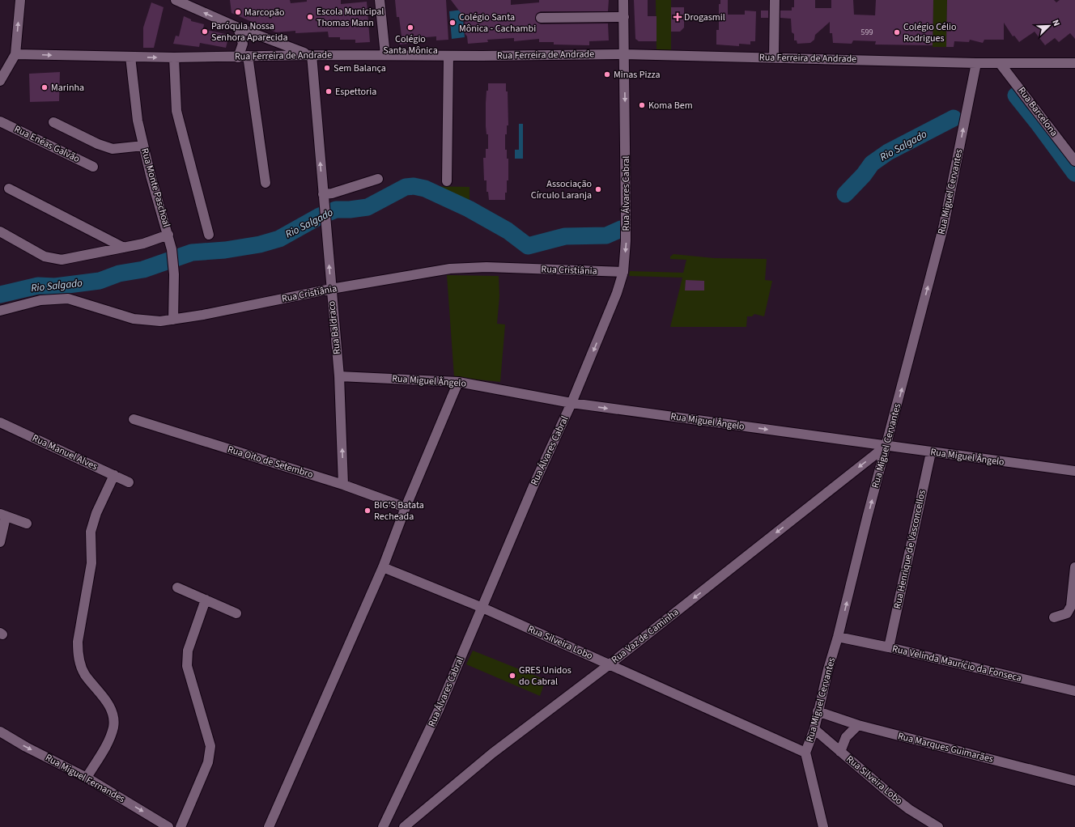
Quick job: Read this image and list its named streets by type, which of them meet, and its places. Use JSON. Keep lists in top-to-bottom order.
{
  "streets": {
    "street": [
      "Rua Ferreira de Andrade",
      "Rua Barcelona",
      "Rua Enéas Galvão",
      "Rua Monte Paschoal",
      "Rua Miguel Cervantes",
      "Rua Álvares Cabral",
      "Rua Cristiânia",
      "Rua Baldraco",
      "Rua Miguel Ângelo",
      "Rua Manuel Alves",
      "Rua Oito de Setembro",
      "Rua Henrique de Vasconcellos",
      "Rua Vaz de Caminha",
      "Rua Silveira Lobo",
      "Rua Velinda Maurício da Fonseca",
      "Rua Marques Guimarães",
      "Rua Miguel Fernandes"
    ]
  },
  "crossings": [
    ["Rua Ferreira de Andrade", "Rua Barcelona"],
    ["Rua Ferreira de Andrade", "Rua Monte Paschoal"],
    ["Rua Ferreira de Andrade", "Rua Miguel Cervantes"],
    ["Rua Ferreira de Andrade", "Rua Álvares Cabral"],
    ["Rua Ferreira de Andrade", "Rua Baldraco"],
    ["Rua Monte Paschoal", "Rua Cristiânia"],
    ["Rua Miguel Cervantes", "Rua Miguel Ângelo"],
    ["Rua Miguel Cervantes", "Rua Vaz de Caminha"],
    ["Rua Miguel Cervantes", "Rua Silveira Lobo"],
    ["Rua Miguel Cervantes", "Rua Velinda Maurício da Fonseca"],
    ["Rua Miguel Cervantes", "Rua Marques Guimarães"],
    ["Rua Álvares Cabral", "Rua Cristiânia"],
    ["Rua Álvares Cabral", "Rua Miguel Ângelo"],
    ["Rua Álvares Cabral", "Rua Silveira Lobo"],
    ["Rua Cristiânia", "Rua Baldraco"],
    ["Rua Baldraco", "Rua Miguel Ângelo"],
    ["Rua Baldraco", "Rua Oito de Setembro"],
    ["Rua Miguel Ângelo", "Rua Henrique de Vasconcellos"],
    ["Rua Miguel Ângelo", "Rua Vaz de Caminha"],
    ["Rua Henrique de Vasconcellos", "Rua Velinda Maurício da Fonseca"],
    ["Rua Vaz de Caminha", "Rua Silveira Lobo"]
  ],
  "one_way": [
    "Rua Miguel Cervantes",
    "Rua Álvares Cabral",
    "Rua Miguel Ângelo",
    "Rua Vaz de Caminha",
    "Rua Miguel Fernandes"
  ],
  "water": ["Rio Salgado"],
  "places": {
    "other": [
      "Marcopão",
      "Escola Municipal Thomas Mann",
      "Colégio Santa Mônica - Cachambi",
      "Colégio Santa Mônica",
      "Paróquia Nossa Senhora Aparecida",
      "Colégio Célio Rodrigues",
      "Sem Balança",
      "Minas Pizza",
      "Marinha",
      "Espettoria",
      "Koma Bem",
      "Associação Círculo Laranja",
      "BIG'S Batata Recheada",
      "GRES Unidos do Cabral"
    ],
    "health": ["Drogasmil"]
  },
  "house_numbers": ["599"],
  "north": "top right"
}
